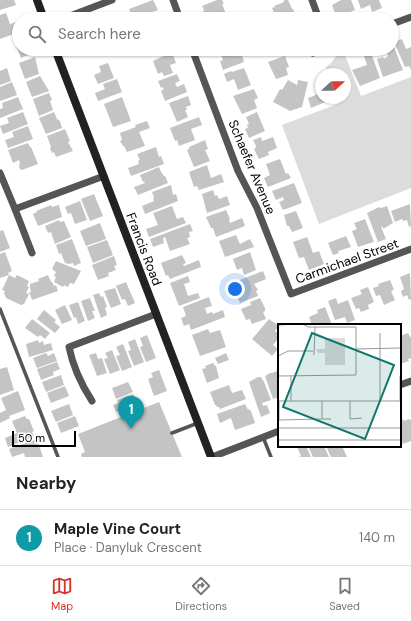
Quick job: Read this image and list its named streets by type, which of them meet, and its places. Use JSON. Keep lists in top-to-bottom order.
{
  "streets": {
    "street": ["Schaefer Avenue", "Francis Road", "Carmichael Street"]
  },
  "crossings": [
    ["Schaefer Avenue", "Carmichael Street"]
  ],
  "scale_bar": "50 m",
  "north": "right",
  "page": {
    "search": "Search here",
    "pins": "1",
    "scale": "50 m",
    "heading": "Nearby",
    "list": [
      {
        "mark": "1",
        "name": "Maple Vine Court",
        "note": "Place · Danyluk Crescent",
        "value": "140 m"
      }
    ],
    "nav": ["Map", "Directions", "Saved"]
  }
}
